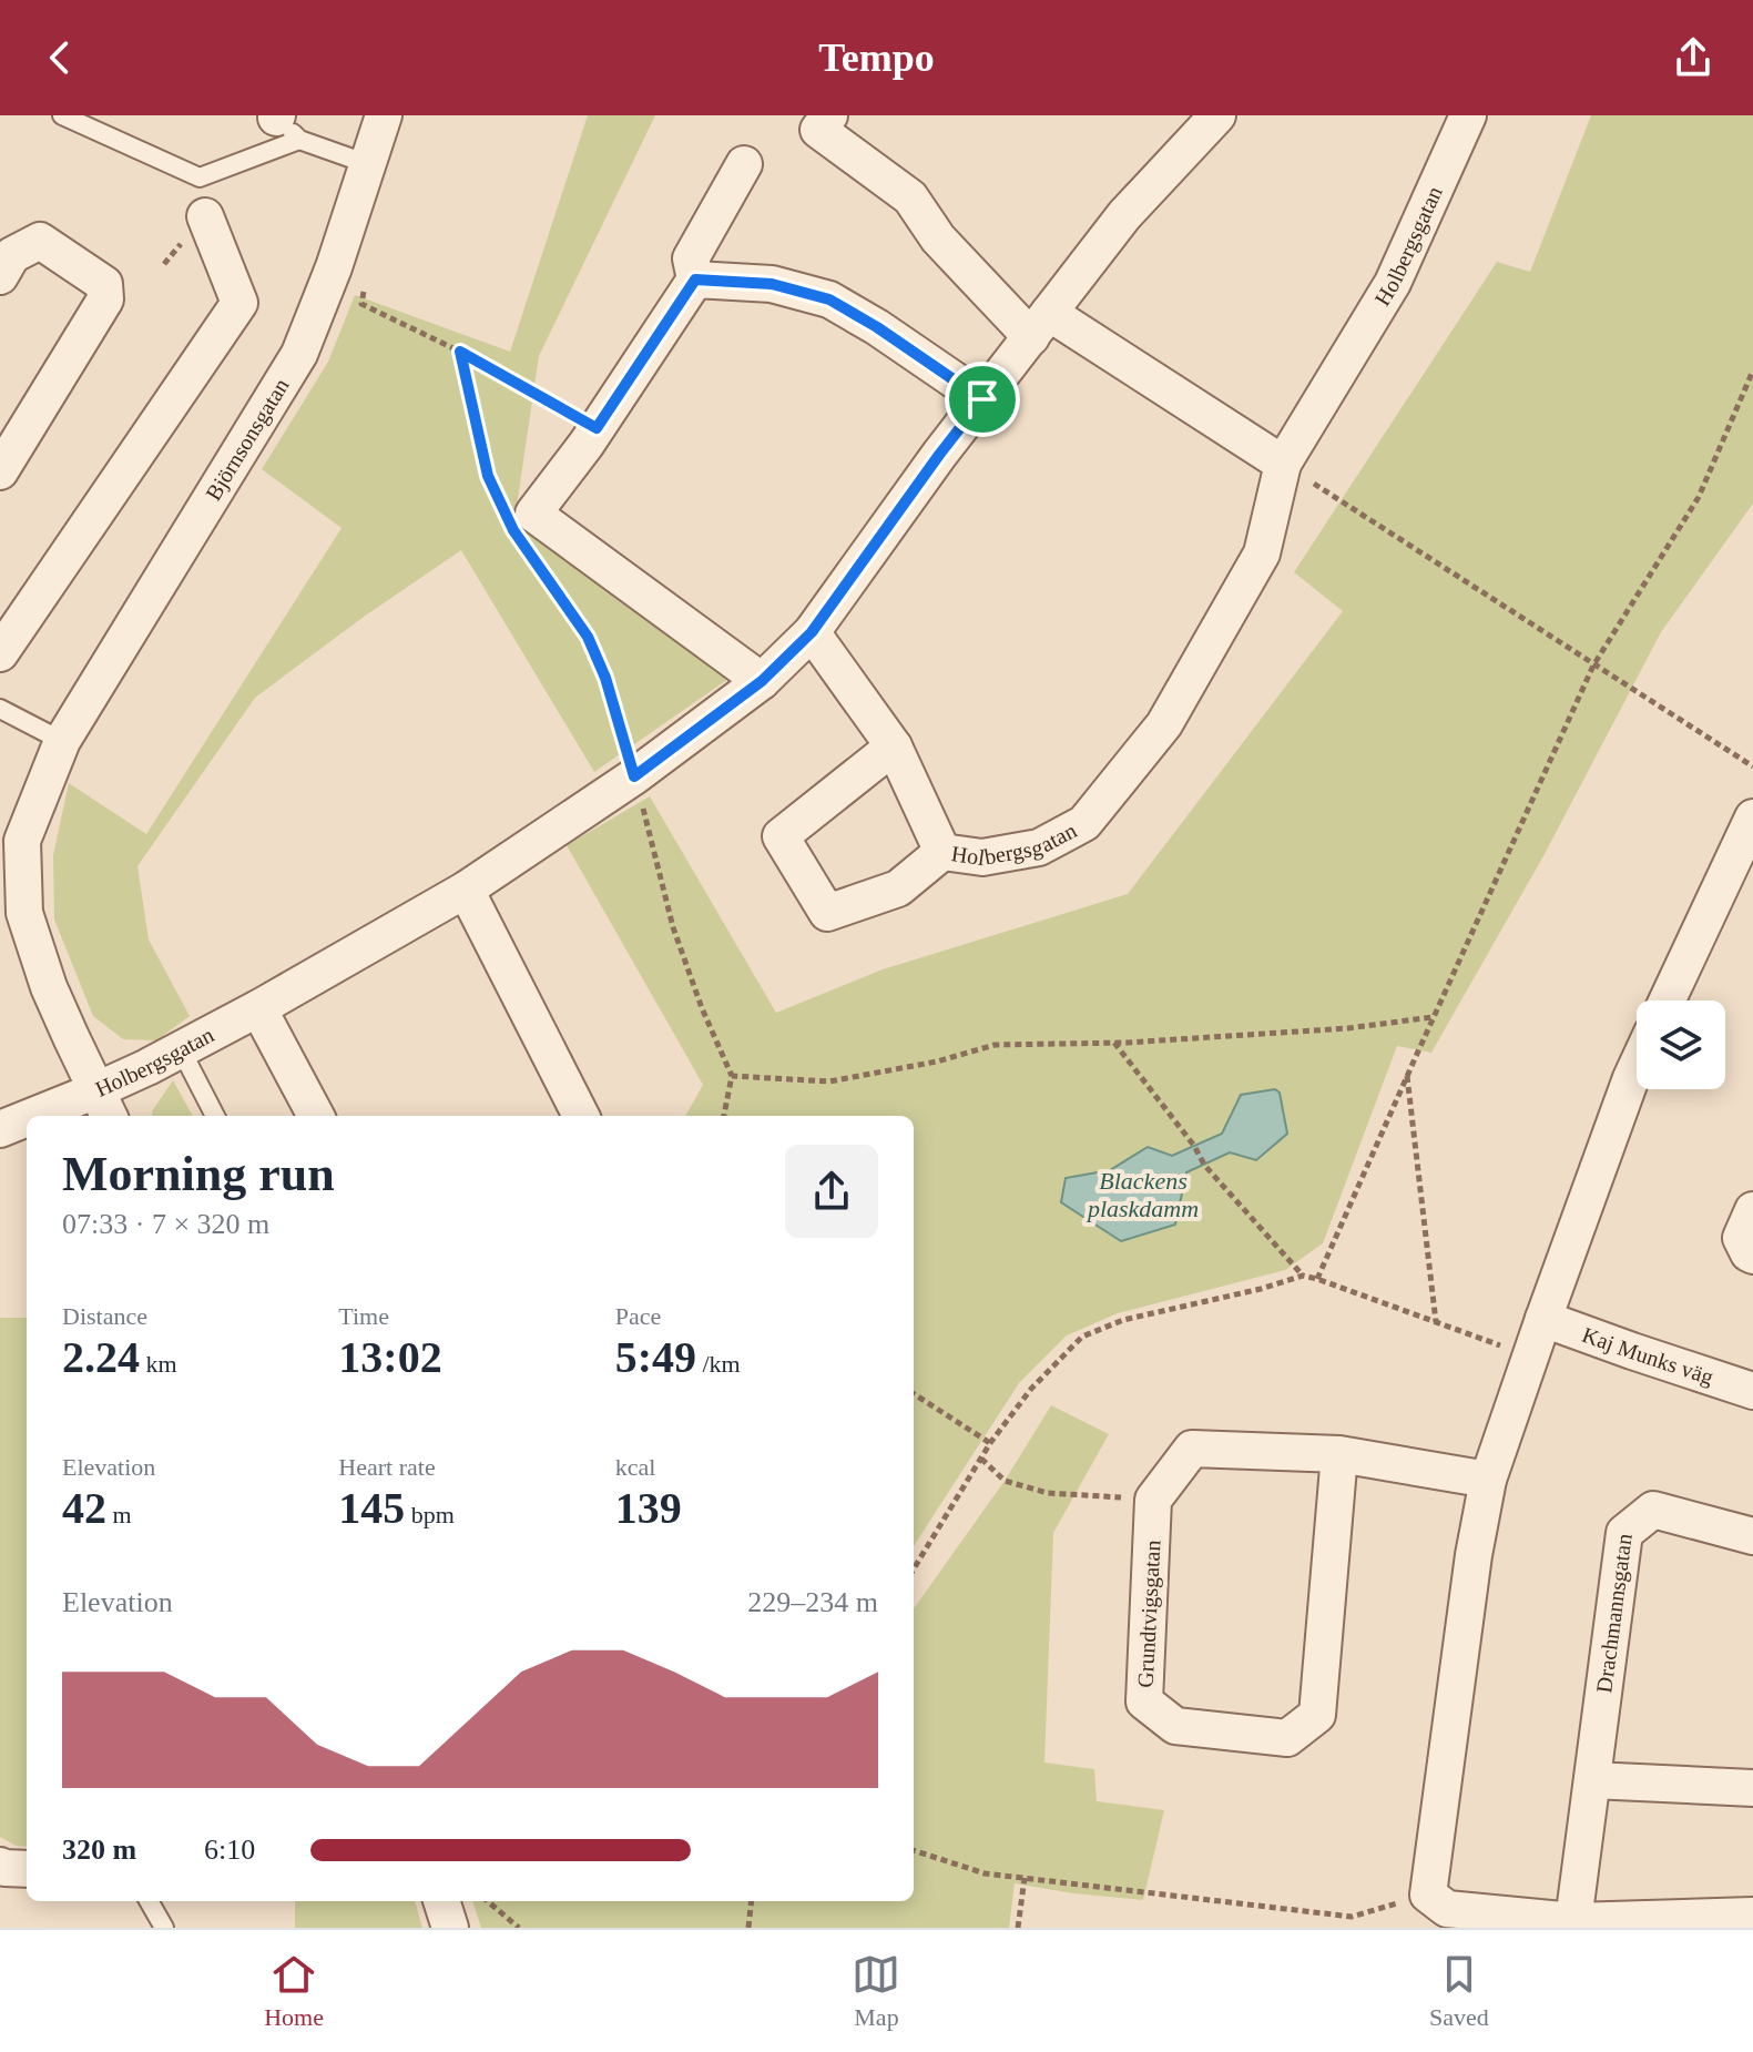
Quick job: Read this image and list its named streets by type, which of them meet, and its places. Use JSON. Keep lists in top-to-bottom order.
{
  "streets": {
    "street": [
      "Holbergsgatan",
      "Björnsonsgatan",
      "Kaj Munks väg",
      "Grundtvigsgatan",
      "Drachmannsgatan"
    ]
  },
  "crossings": [
    ["Holbergsgatan", "Björnsonsgatan"]
  ],
  "water": ["Blackens plaskdamm"],
  "page": {
    "header": "Tempo",
    "heading": ["Morning run", "07:33 · 7 × 320 m"],
    "stats": [
      ["Distance", "2.24 km"],
      ["Time", "13:02"],
      ["Pace", "5:49 /km"],
      ["Elevation", "42 m"],
      ["Heart rate", "145 bpm"],
      ["kcal", "139"]
    ],
    "chart": ["Elevation", "229–234 m"],
    "list": [
      {
        "name": "320 m",
        "note": "6:10"
      }
    ],
    "tabs": ["Home", "Map", "Saved"]
  }
}
